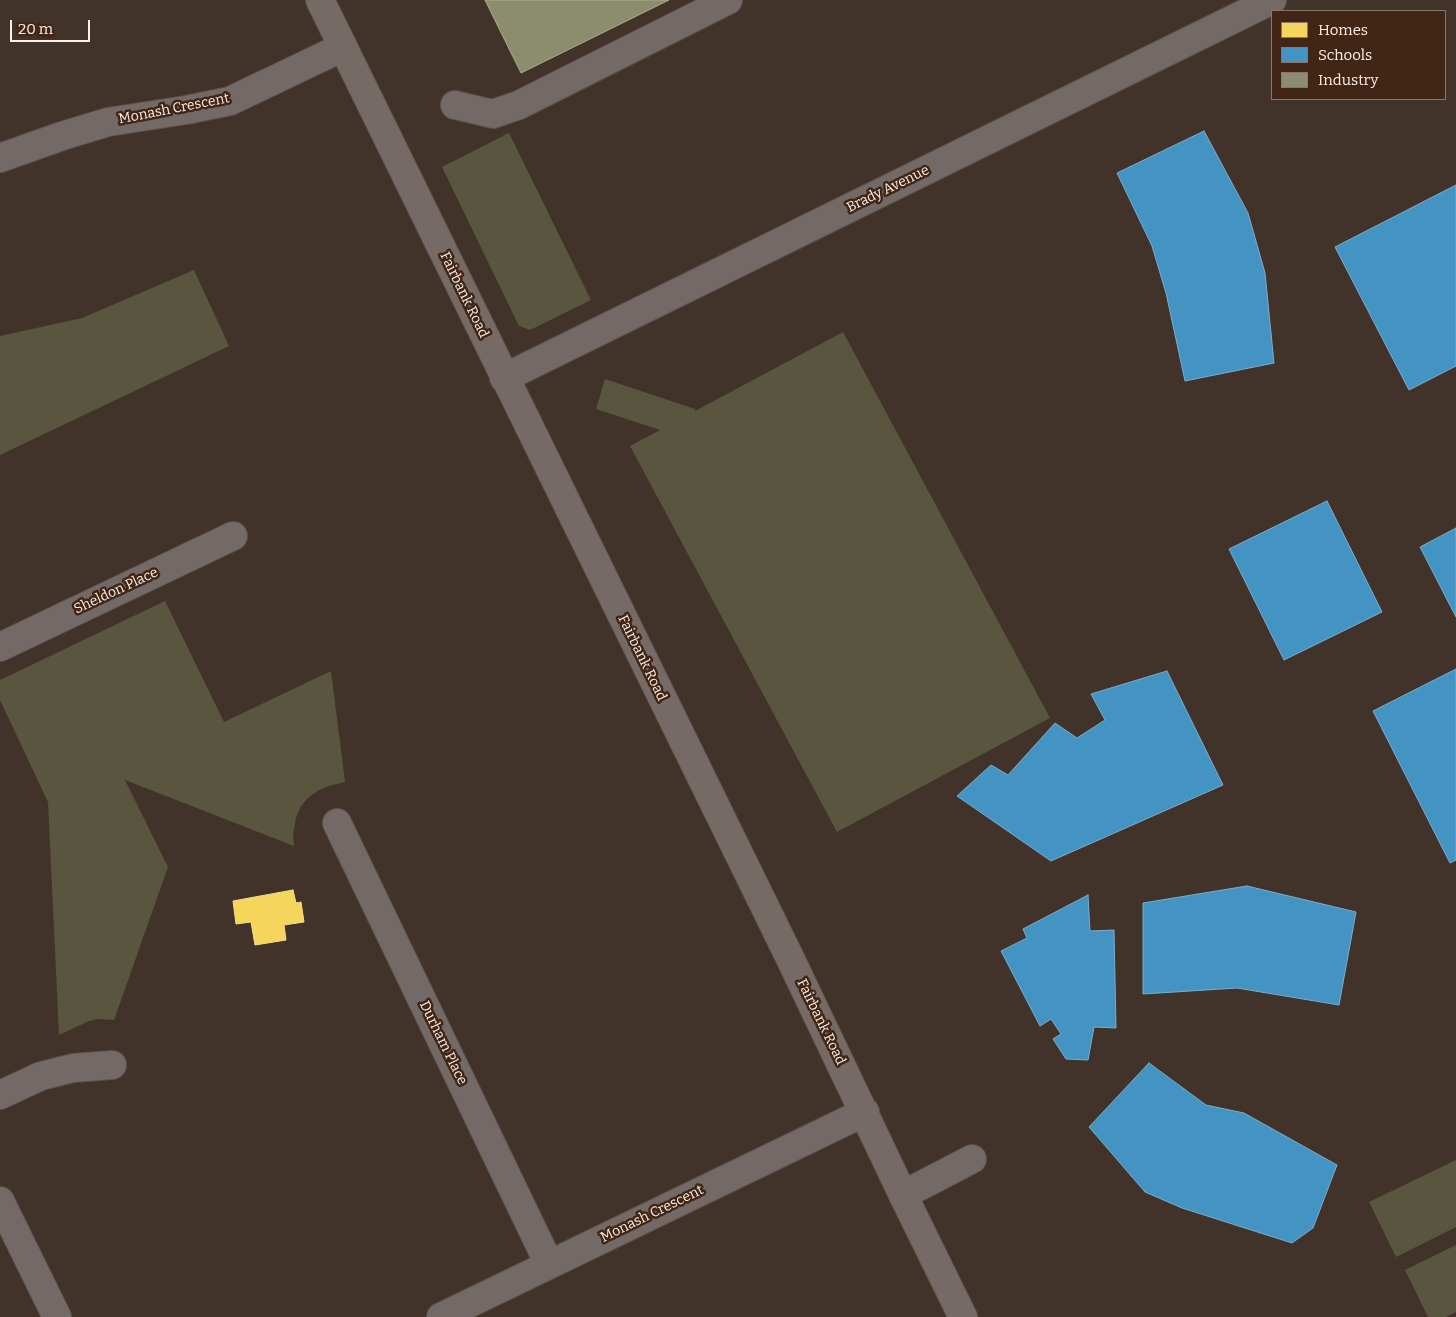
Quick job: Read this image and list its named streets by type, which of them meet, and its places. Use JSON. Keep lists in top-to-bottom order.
{
  "streets": {
    "main road": ["Fairbank Road"],
    "street": [
      "Monash Crescent",
      "Brady Avenue",
      "Sheldon Place",
      "Durham Place"
    ]
  },
  "crossings": [
    ["Monash Crescent", "Fairbank Road"],
    ["Monash Crescent", "Durham Place"],
    ["Brady Avenue", "Fairbank Road"]
  ],
  "legend": ["Homes", "Schools", "Industry"],
  "scale_bar": "20 m"
}
